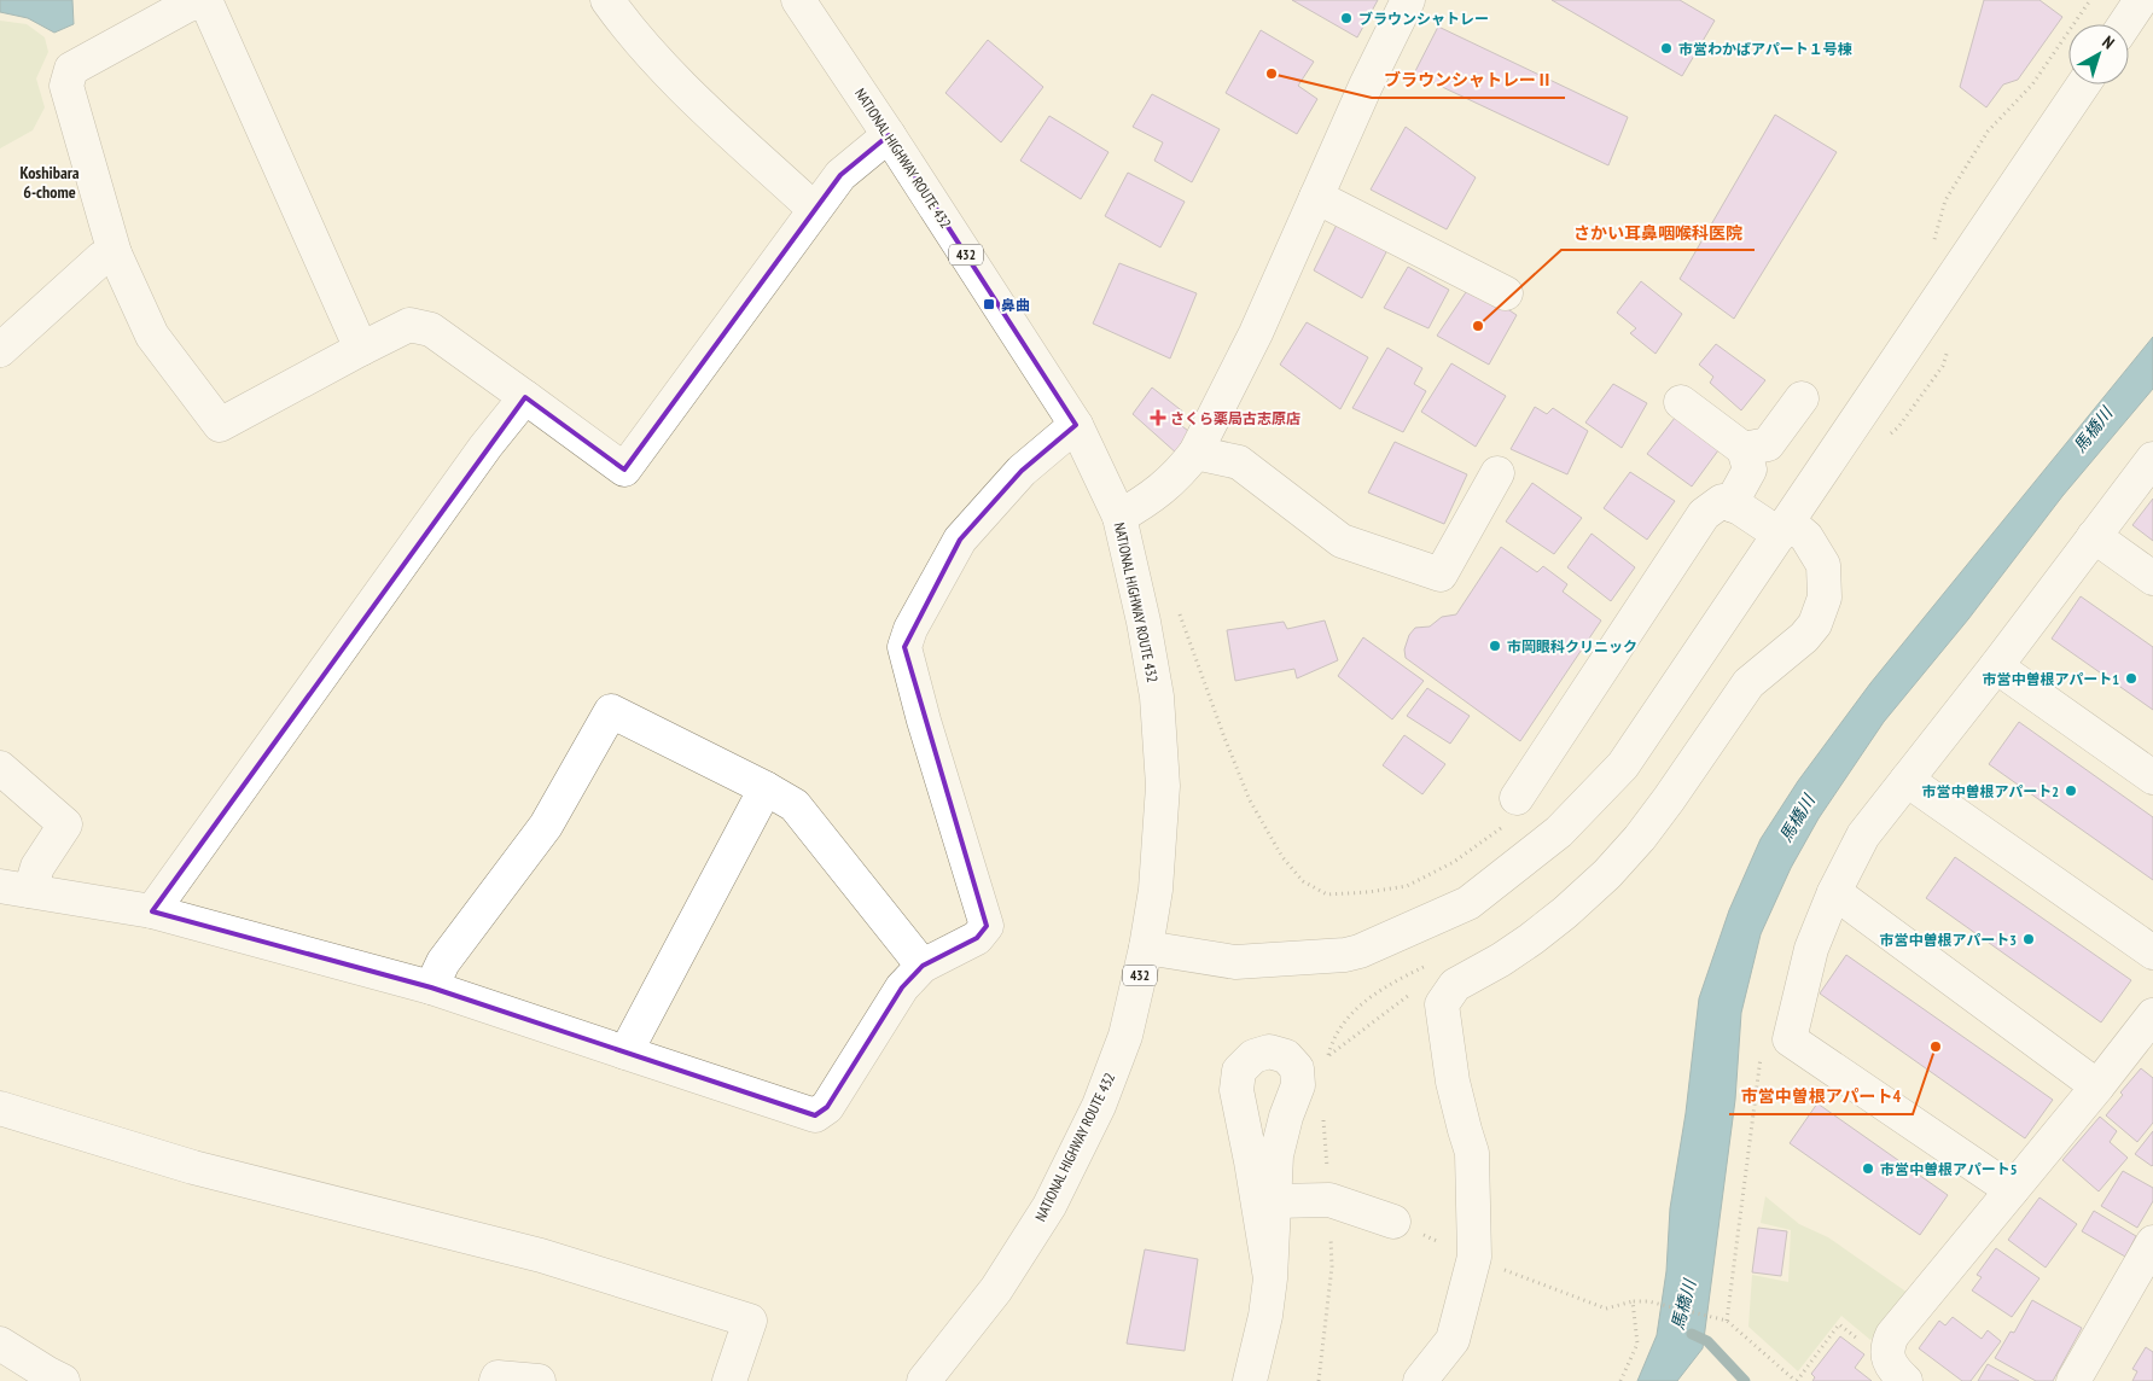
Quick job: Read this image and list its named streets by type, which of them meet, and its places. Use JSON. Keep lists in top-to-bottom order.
{
  "streets": {
    "main road": ["NATIONAL HIGHWAY ROUTE 432", "432"]
  },
  "districts": ["Koshibara 6-chome"],
  "water": ["馬橋川"],
  "places": {
    "other": [
      "ブラウンシャトレー",
      "市営わかばアパート１号棟",
      "ブラウンシャトレーⅡ",
      "さかい耳鼻咽喉科医院",
      "市岡眼科クリニック",
      "市営中曽根アパート1",
      "市営中曽根アパート2",
      "市営中曽根アパート3",
      "市営中曽根アパート4",
      "市営中曽根アパート5"
    ],
    "transit": ["鼻曲"],
    "health": ["さくら薬局古志原店"]
  },
  "north": "top right"
}
